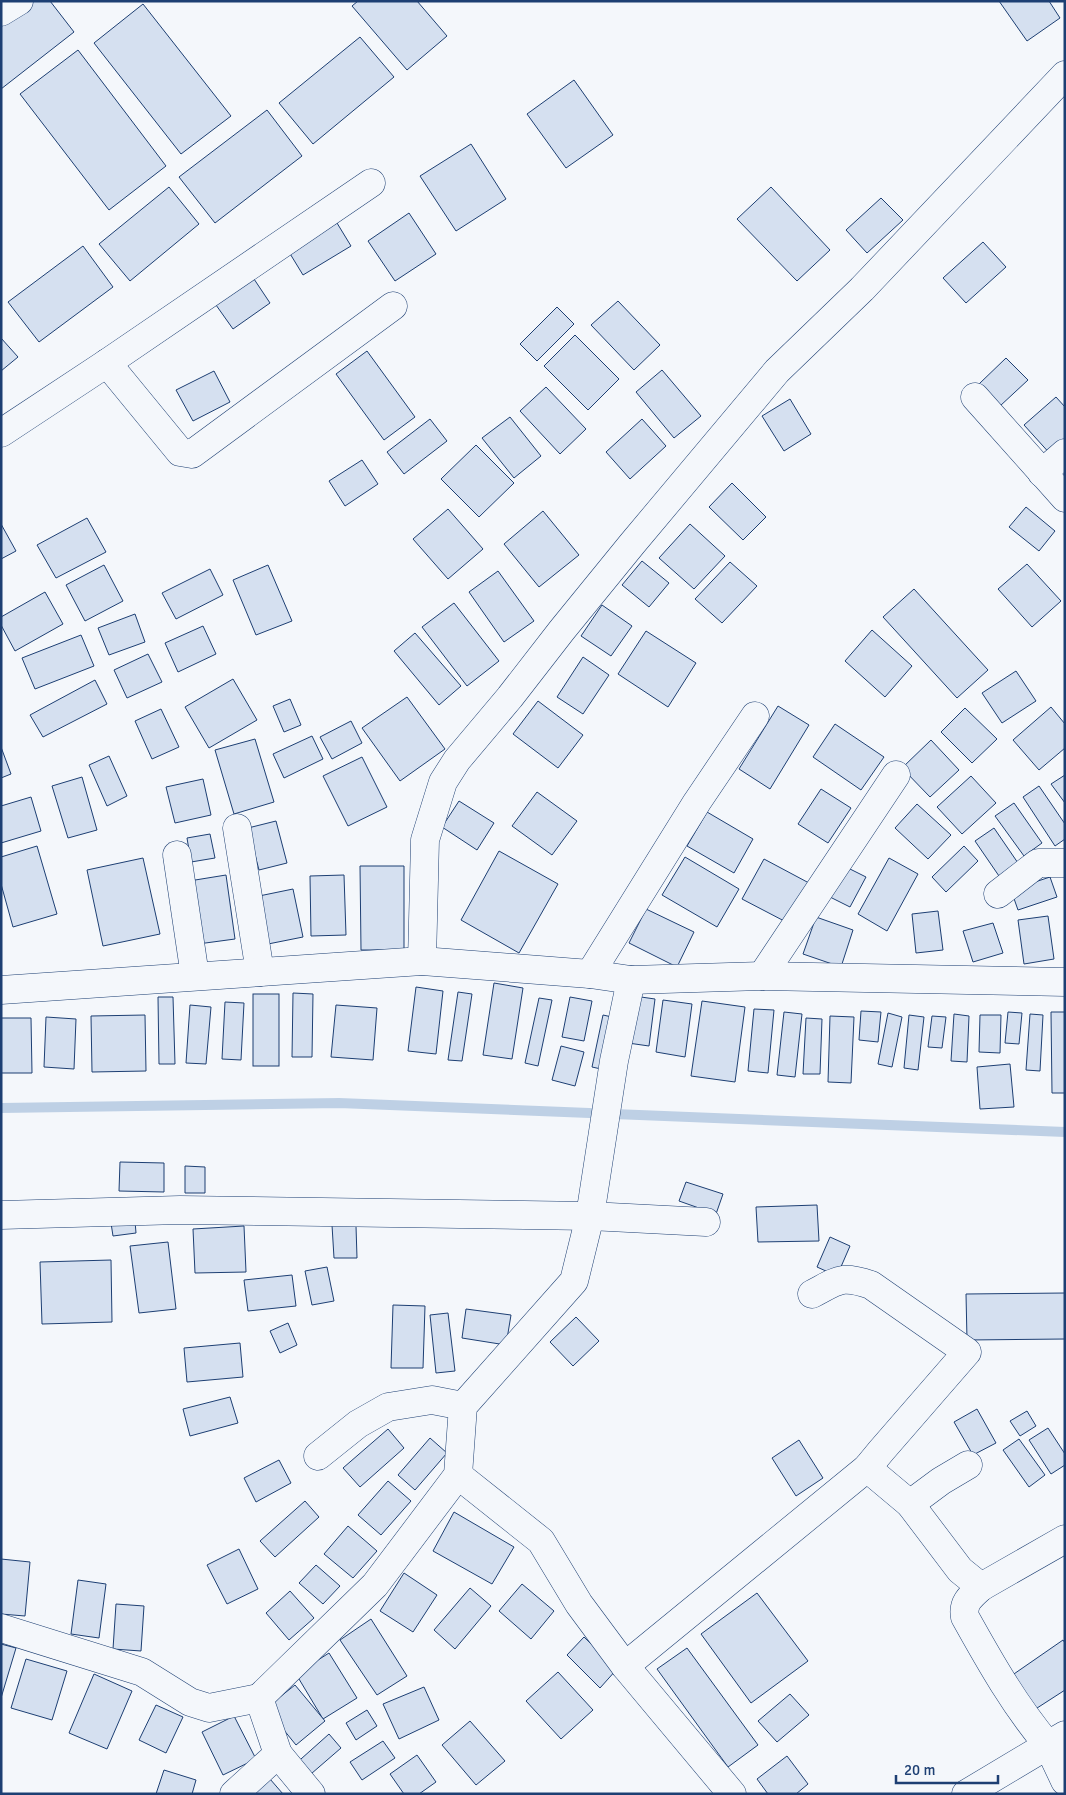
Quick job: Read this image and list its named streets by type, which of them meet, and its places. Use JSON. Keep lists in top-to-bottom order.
{
  "scale_bar": "20 m"
}
